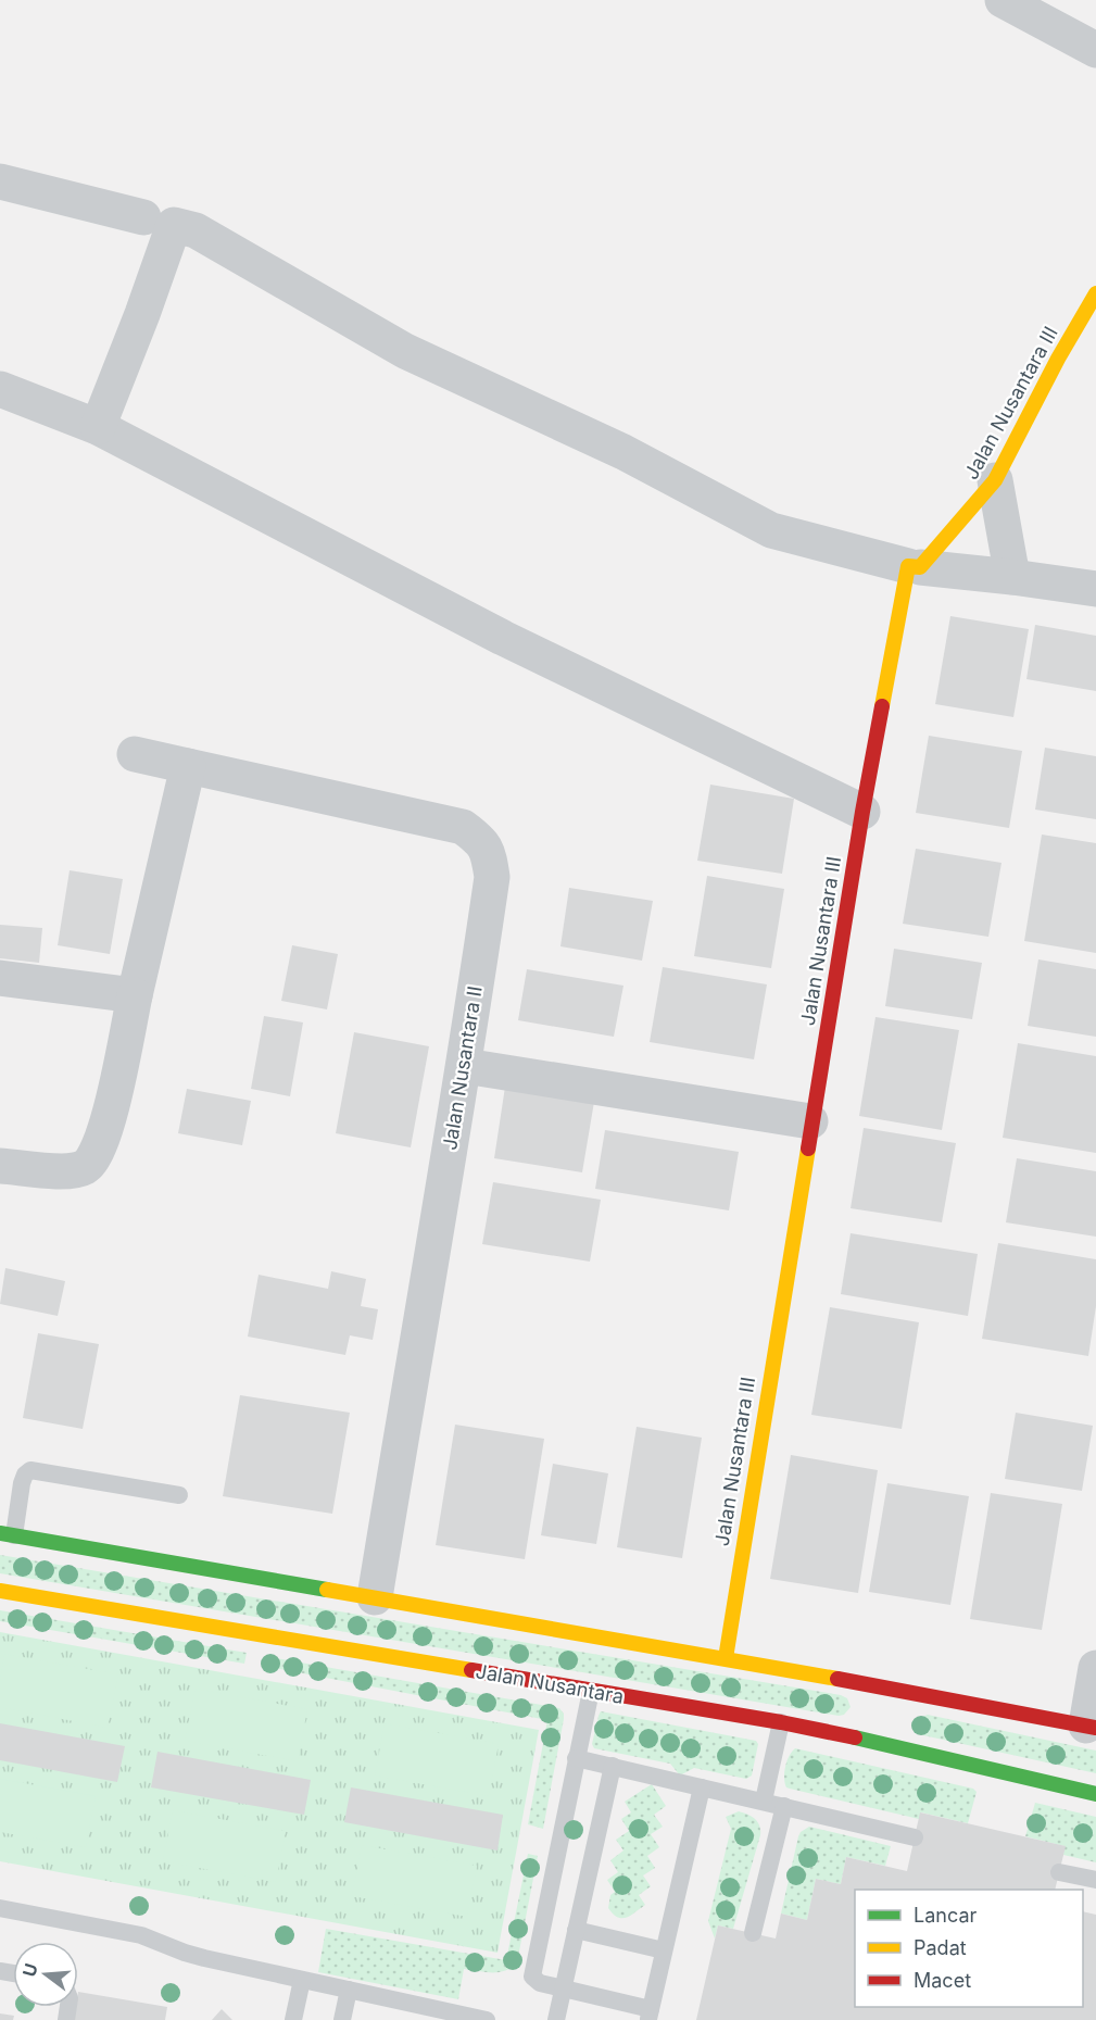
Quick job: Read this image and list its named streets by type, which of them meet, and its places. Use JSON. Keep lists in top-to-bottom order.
{
  "streets": {
    "street": ["Jalan Nusantara III", "Jalan Nusantara II", "Jalan Nusantara"]
  },
  "legend": ["Lancar", "Padat", "Macet"],
  "north": "left"
}
